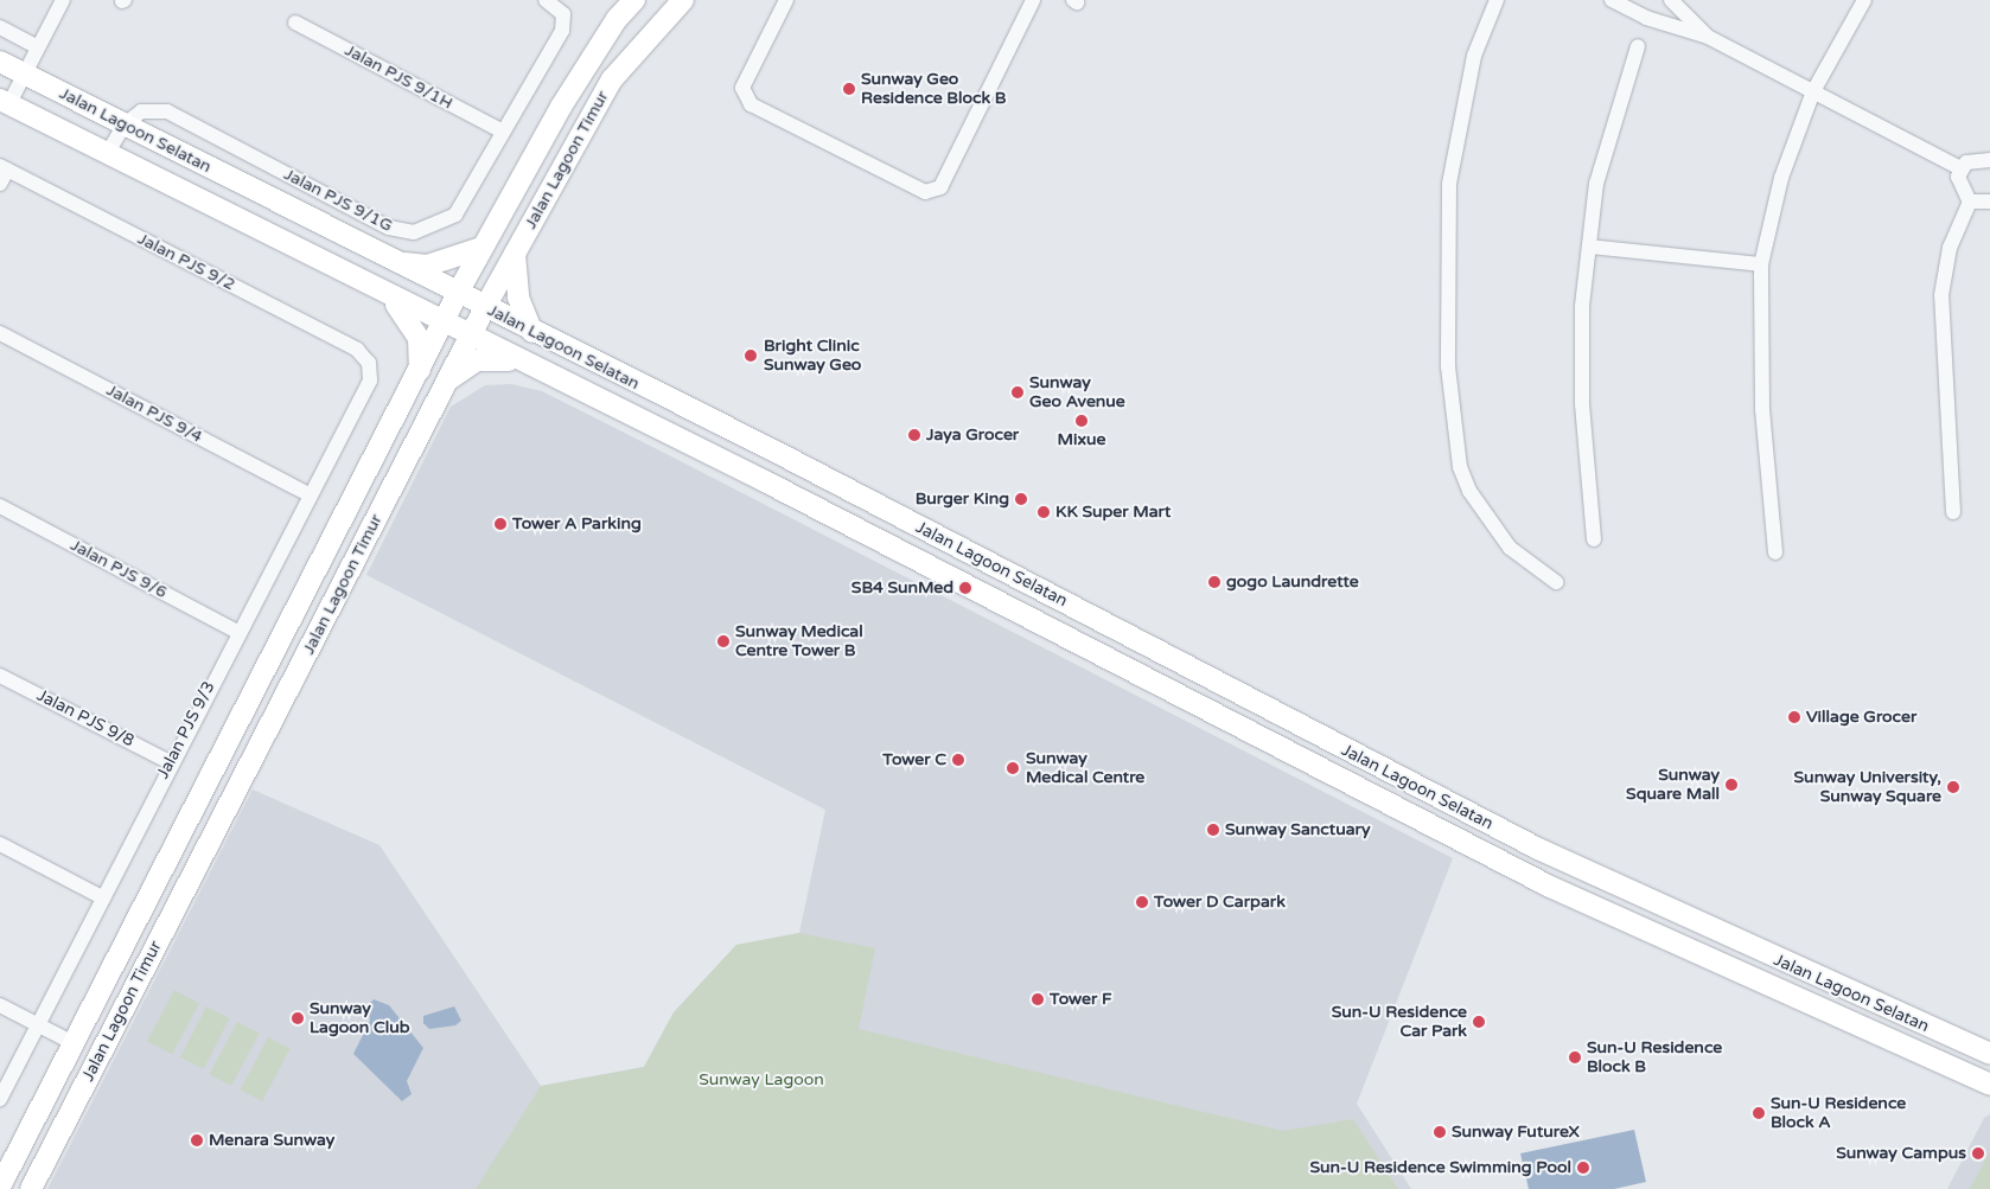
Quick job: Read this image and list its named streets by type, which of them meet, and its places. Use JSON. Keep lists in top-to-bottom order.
{
  "streets": {
    "main road": ["Jalan Lagoon Selatan", "Jalan Lagoon Timur"],
    "street": [
      "Jalan PJS 9/1H",
      "Jalan PJS 9/1G",
      "Jalan PJS 9/2",
      "Jalan PJS 9/4",
      "Jalan PJS 9/6",
      "Jalan PJS 9/8",
      "Jalan PJS 9/3"
    ]
  },
  "crossings": [
    ["Jalan PJS 9/1H", "Jalan PJS 9/1G"],
    ["Jalan Lagoon Selatan", "Jalan Lagoon Timur"],
    ["Jalan Lagoon Selatan", "Jalan PJS 9/1G"],
    ["Jalan PJS 9/2", "Jalan PJS 9/3"],
    ["Jalan PJS 9/4", "Jalan PJS 9/3"],
    ["Jalan PJS 9/6", "Jalan PJS 9/3"],
    ["Jalan PJS 9/8", "Jalan PJS 9/3"]
  ],
  "parks": ["Sunway Lagoon"],
  "places": [
    "Sunway Geo Residence Block B",
    "Bright Clinic Sunway Geo",
    "Sunway Geo Avenue",
    "Mixue",
    "Jaya Grocer",
    "Burger King",
    "KK Super Mart",
    "Tower A Parking",
    "gogo Laundrette",
    "SB4 SunMed",
    "Sunway Medical Centre Tower B",
    "Village Grocer",
    "Tower C",
    "Sunway Medical Centre",
    "Sunway Square Mall",
    "Sunway University, Sunway Square",
    "Sunway Sanctuary",
    "Tower D Carpark",
    "Tower F",
    "Sunway Lagoon Club",
    "Sun-U Residence Car Park",
    "Sun-U Residence Block B",
    "Sun-U Residence Block A",
    "Sunway FutureX",
    "Menara Sunway",
    "Sunway Campus",
    "Sun-U Residence Swimming Pool"
  ]
}
